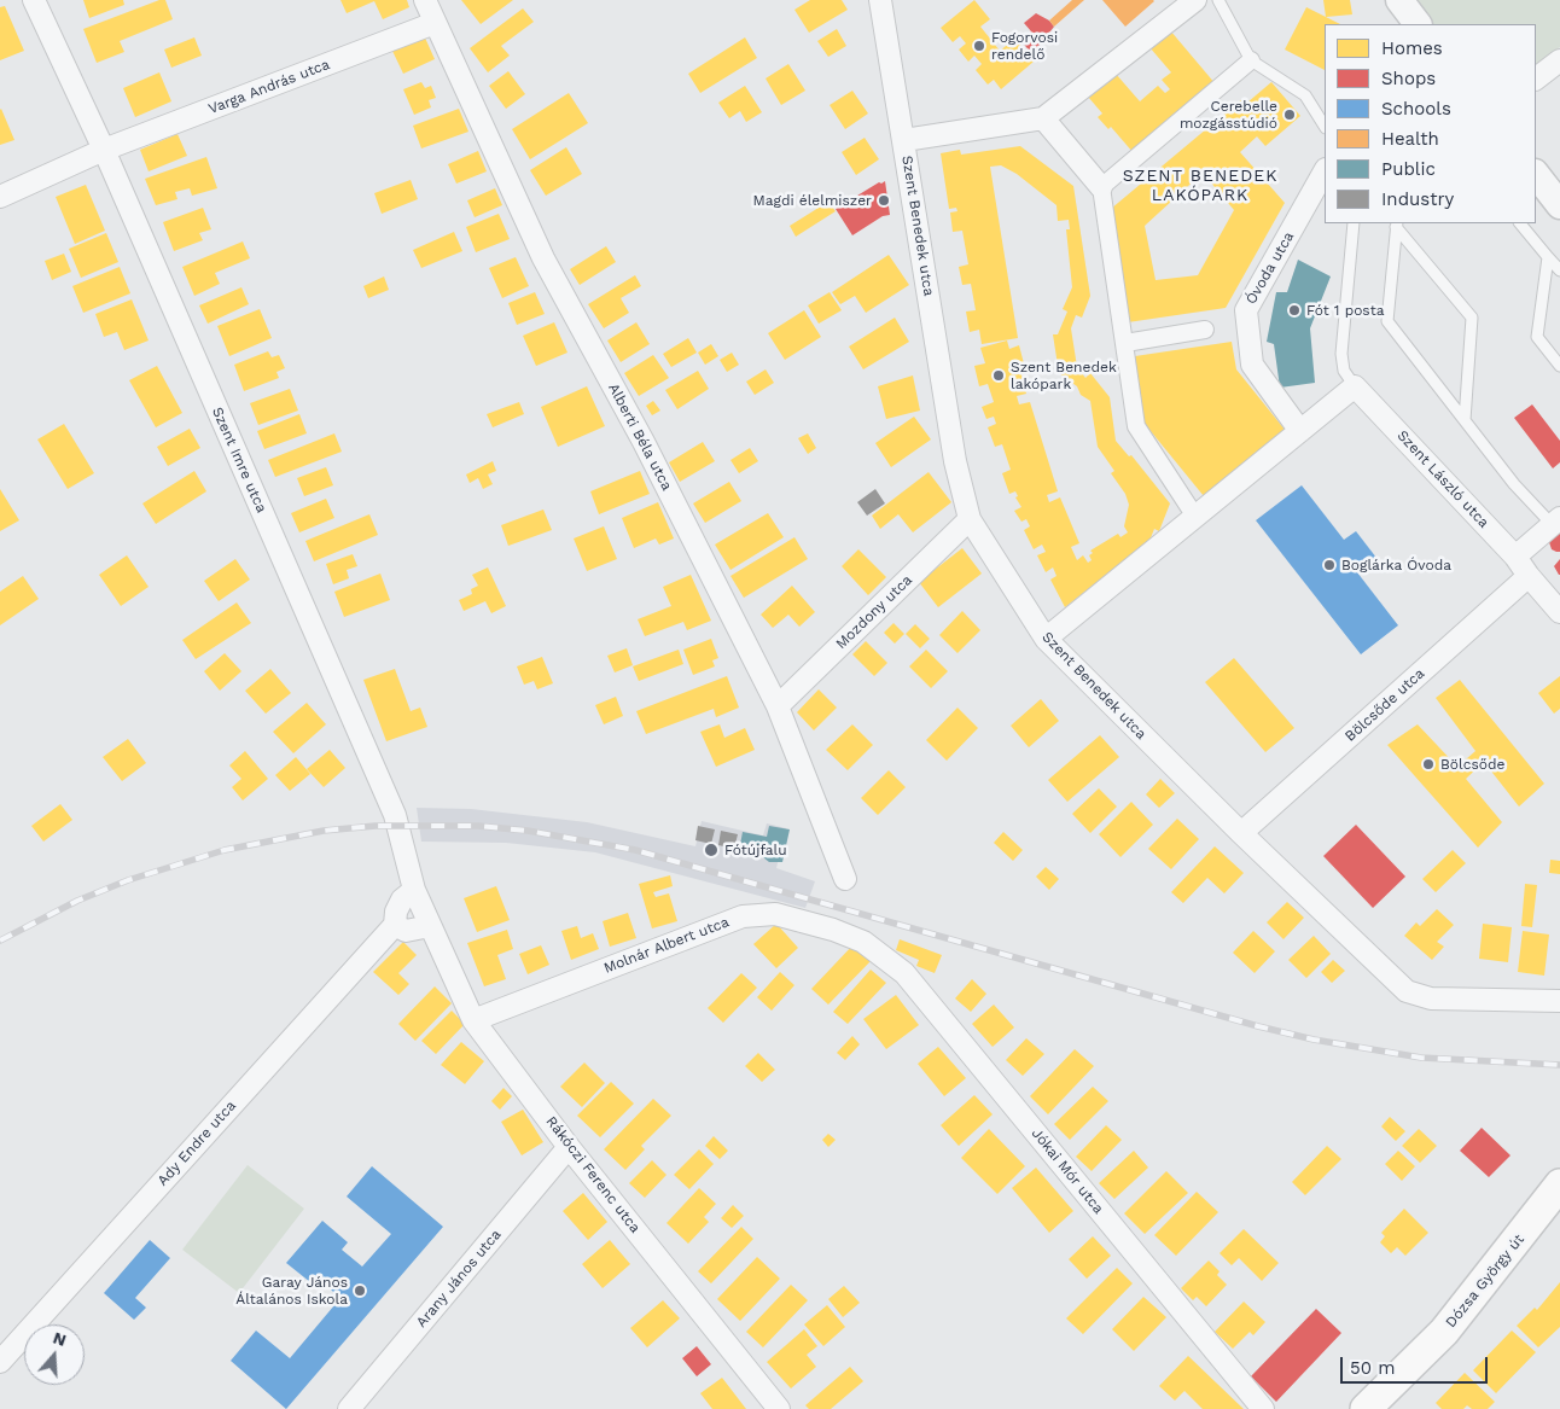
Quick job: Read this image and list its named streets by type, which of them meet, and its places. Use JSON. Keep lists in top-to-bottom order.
{
  "streets": {
    "main road": ["Dózsa György út"],
    "street": [
      "Varga András utca",
      "Szent Benedek utca",
      "Óvoda utca",
      "Alberti Béla utca",
      "Szent Imre utca",
      "Szent László utca",
      "Mozdony utca",
      "Bölcsőde utca",
      "Molnár Albert utca",
      "Ady Endre utca",
      "Jókai Mór utca",
      "Rákóczi Ferenc utca",
      "Arany János utca"
    ]
  },
  "crossings": [
    ["Varga András utca", "Alberti Béla utca"],
    ["Varga András utca", "Szent Imre utca"],
    ["Szent Benedek utca", "Mozdony utca"],
    ["Szent Benedek utca", "Bölcsőde utca"],
    ["Alberti Béla utca", "Mozdony utca"],
    ["Szent Imre utca", "Ady Endre utca"],
    ["Szent Imre utca", "Rákóczi Ferenc utca"],
    ["Szent László utca", "Bölcsőde utca"],
    ["Molnár Albert utca", "Jókai Mór utca"],
    ["Molnár Albert utca", "Rákóczi Ferenc utca"],
    ["Rákóczi Ferenc utca", "Arany János utca"]
  ],
  "districts": ["SZENT BENEDEK LAKÓPARK"],
  "places": [
    "Fogorvosi rendelő",
    "Cerebelle mozgásstúdió",
    "Magdi élelmiszer",
    "Fót 1 posta",
    "Szent Benedek lakópark",
    "Boglárka Óvoda",
    "Bölcsőde",
    "Fótújfalu",
    "Garay János Általános Iskola"
  ],
  "legend": [
    "Homes",
    "Shops",
    "Schools",
    "Health",
    "Public",
    "Industry"
  ],
  "scale_bar": "50 m",
  "north": "top"
}
